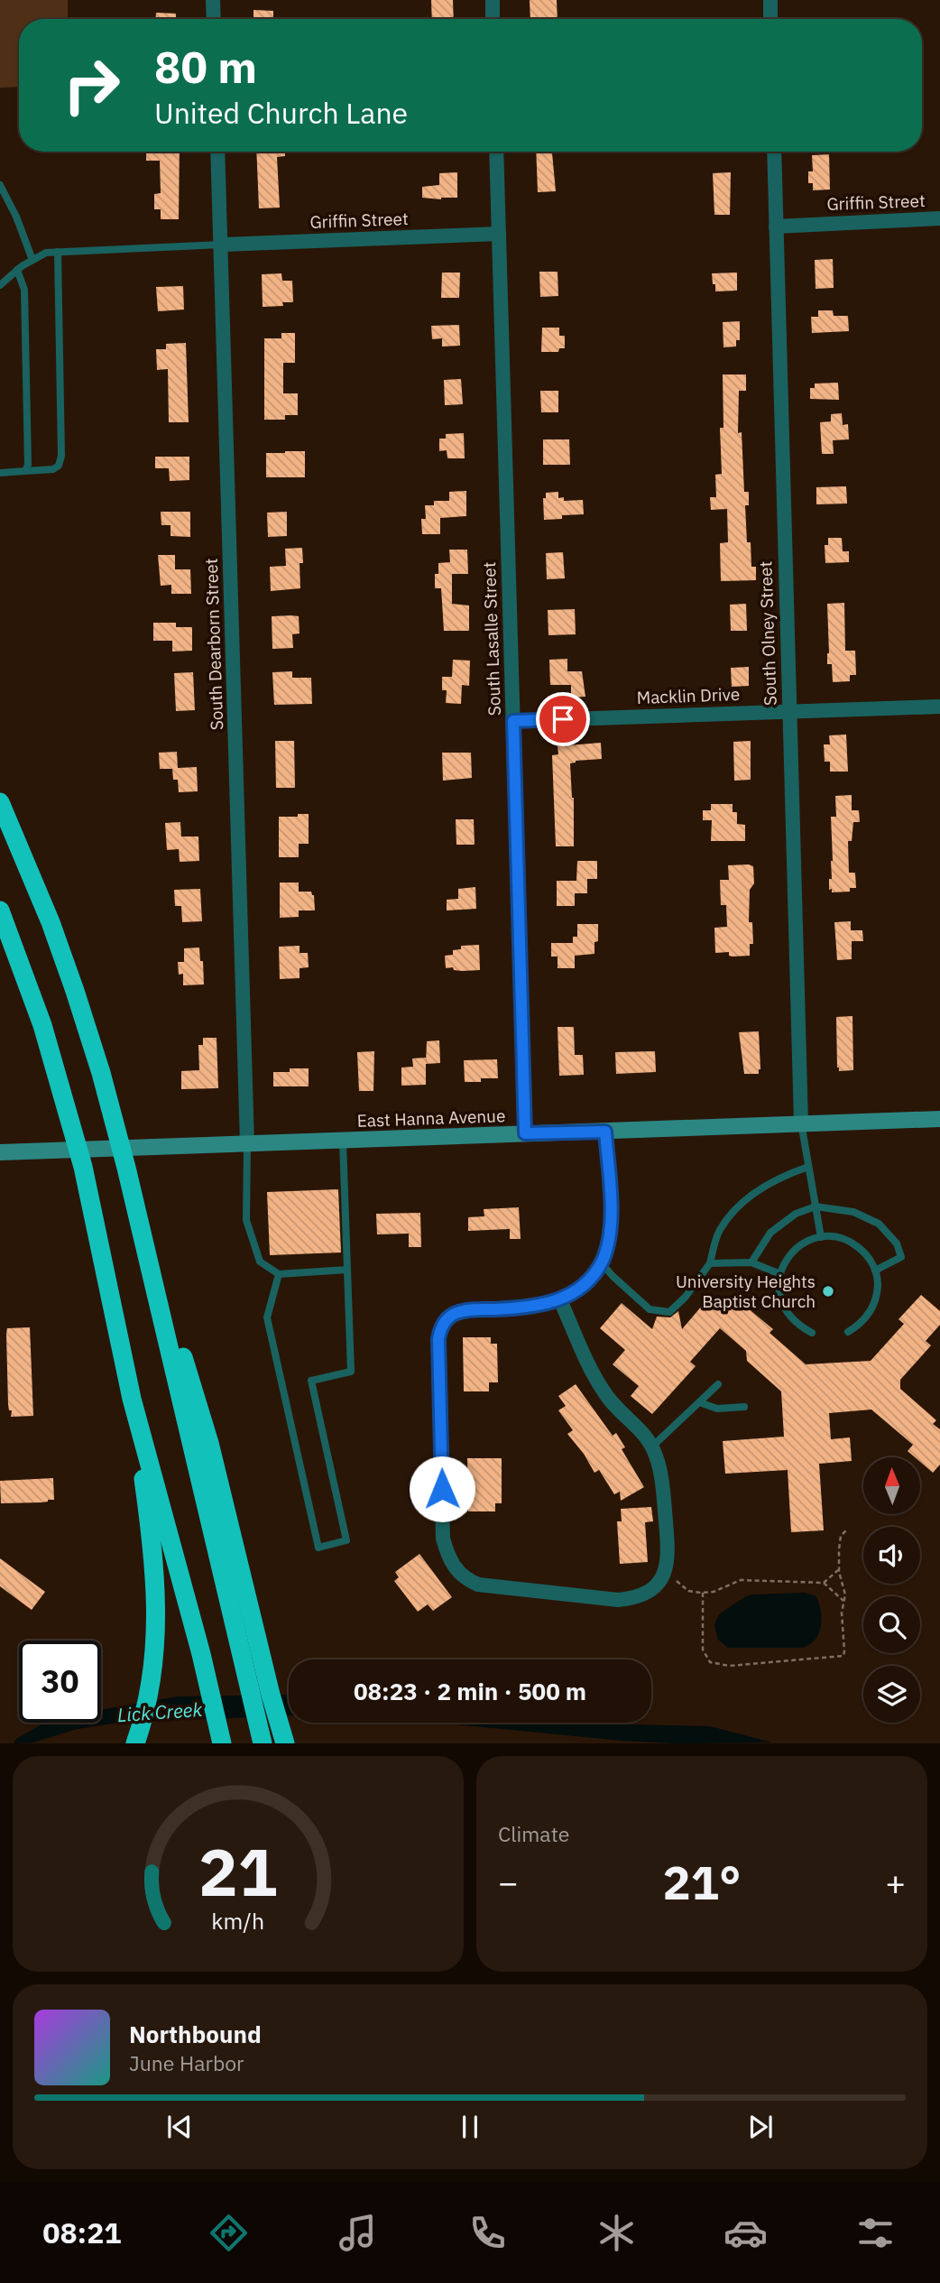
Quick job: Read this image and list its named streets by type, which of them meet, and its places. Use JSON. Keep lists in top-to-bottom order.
{
  "streets": {
    "main road": ["East Hanna Avenue"],
    "street": [
      "Griffin Street",
      "South Olney Street",
      "South Lasalle Street",
      "South Dearborn Street",
      "Macklin Drive"
    ]
  },
  "crossings": [
    ["Griffin Street", "South Olney Street"],
    ["Griffin Street", "South Lasalle Street"],
    ["Griffin Street", "South Dearborn Street"],
    ["South Olney Street", "Macklin Drive"],
    ["South Olney Street", "East Hanna Avenue"],
    ["South Lasalle Street", "Macklin Drive"],
    ["South Lasalle Street", "East Hanna Avenue"],
    ["South Dearborn Street", "East Hanna Avenue"]
  ],
  "water": ["Lick Creek"],
  "places": ["University Heights Baptist Church"],
  "north": "top",
  "page": {
    "turn": ["80 m", "United Church Lane"],
    "limit": "30",
    "trip": "08:23 · 2 min · 500 m",
    "tile": "Climate",
    "heat": ["−", "21°", "+"],
    "song": ["Northbound", "June Harbor"],
    "tabs": "08:21",
    "gauge": ["21", "km/h"]
  }
}
